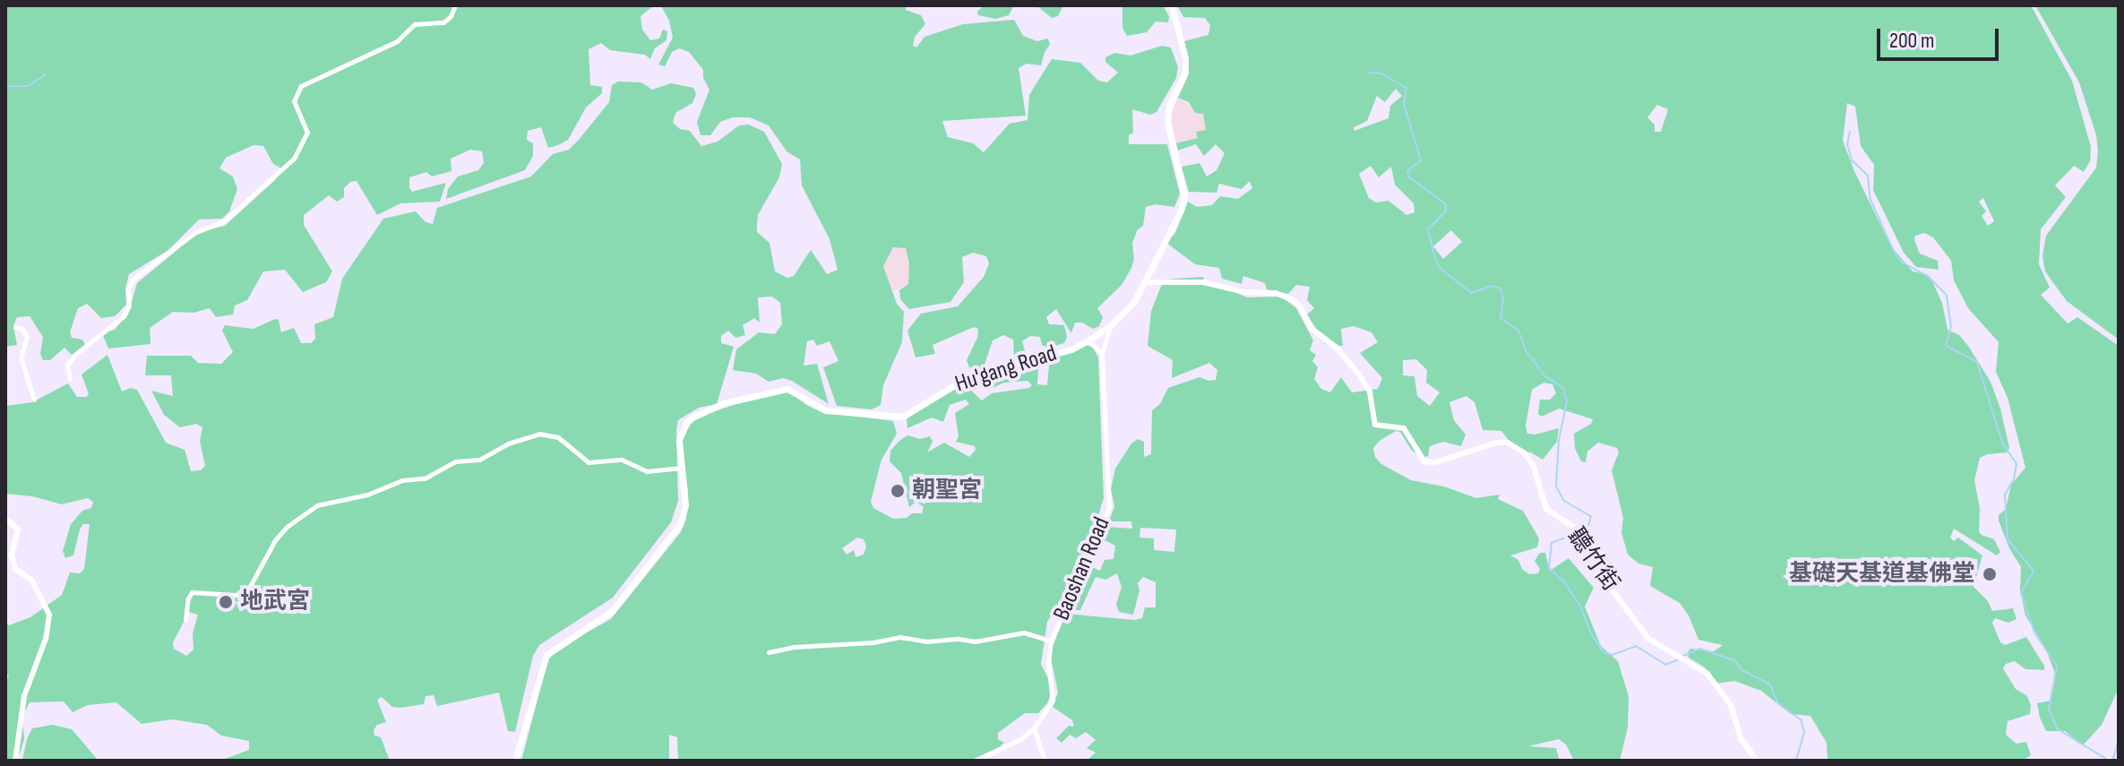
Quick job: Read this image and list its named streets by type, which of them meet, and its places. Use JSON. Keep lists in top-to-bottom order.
{
  "streets": {
    "main road": ["Hu'gang Road"],
    "street": ["聽竹街", "Baoshan Road"]
  },
  "crossings": [
    ["Hu'gang Road", "聽竹街"],
    ["Hu'gang Road", "Baoshan Road"]
  ],
  "places": ["朝聖宮", "基礎天基道基佛堂", "地武宮"],
  "scale_bar": "200 m"
}
